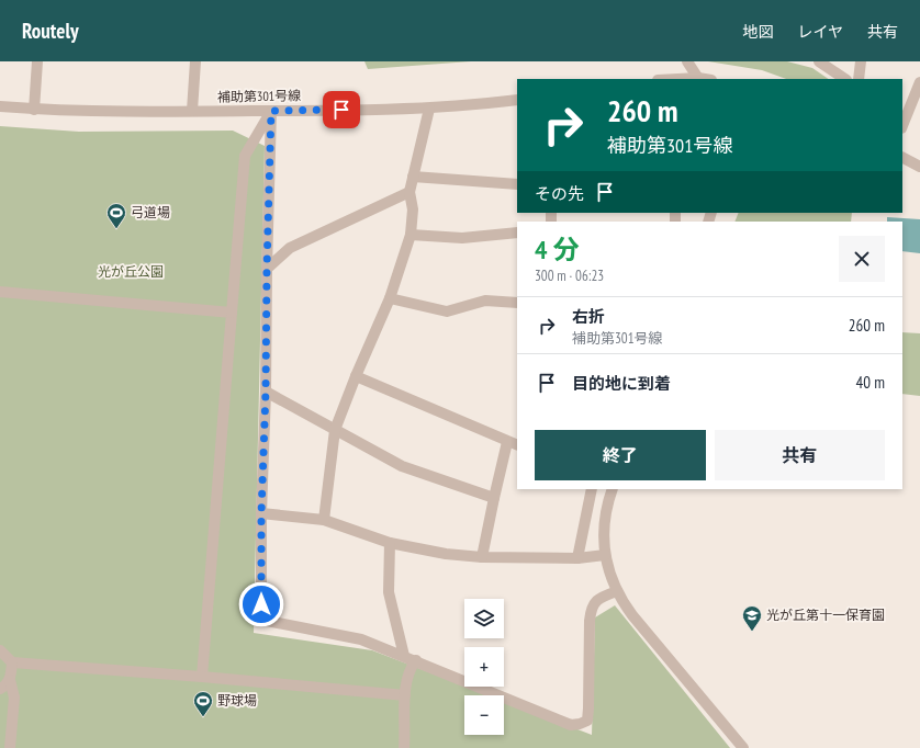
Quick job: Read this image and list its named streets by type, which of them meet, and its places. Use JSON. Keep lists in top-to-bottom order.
{
  "streets": {
    "street": ["補助第301号線"]
  },
  "parks": ["光が丘公園"],
  "places": {
    "sports": ["弓道場", "野球場"],
    "school or university": ["光が丘第十一保育園"]
  },
  "page": {
    "header": "Routely",
    "nav": ["地図", "レイヤ", "共有"],
    "turn": ["260 m", "補助第301号線"],
    "then": "その先",
    "heading": ["4 分", "300 m · 06:23"],
    "list": [
      {
        "name": "右折",
        "note": "補助第301号線",
        "value": "260 m"
      },
      {
        "name": "目的地に到着",
        "value": "40 m"
      }
    ],
    "buttons": ["終了", "共有"],
    "map_buttons": ["+", "−"]
  }
}
